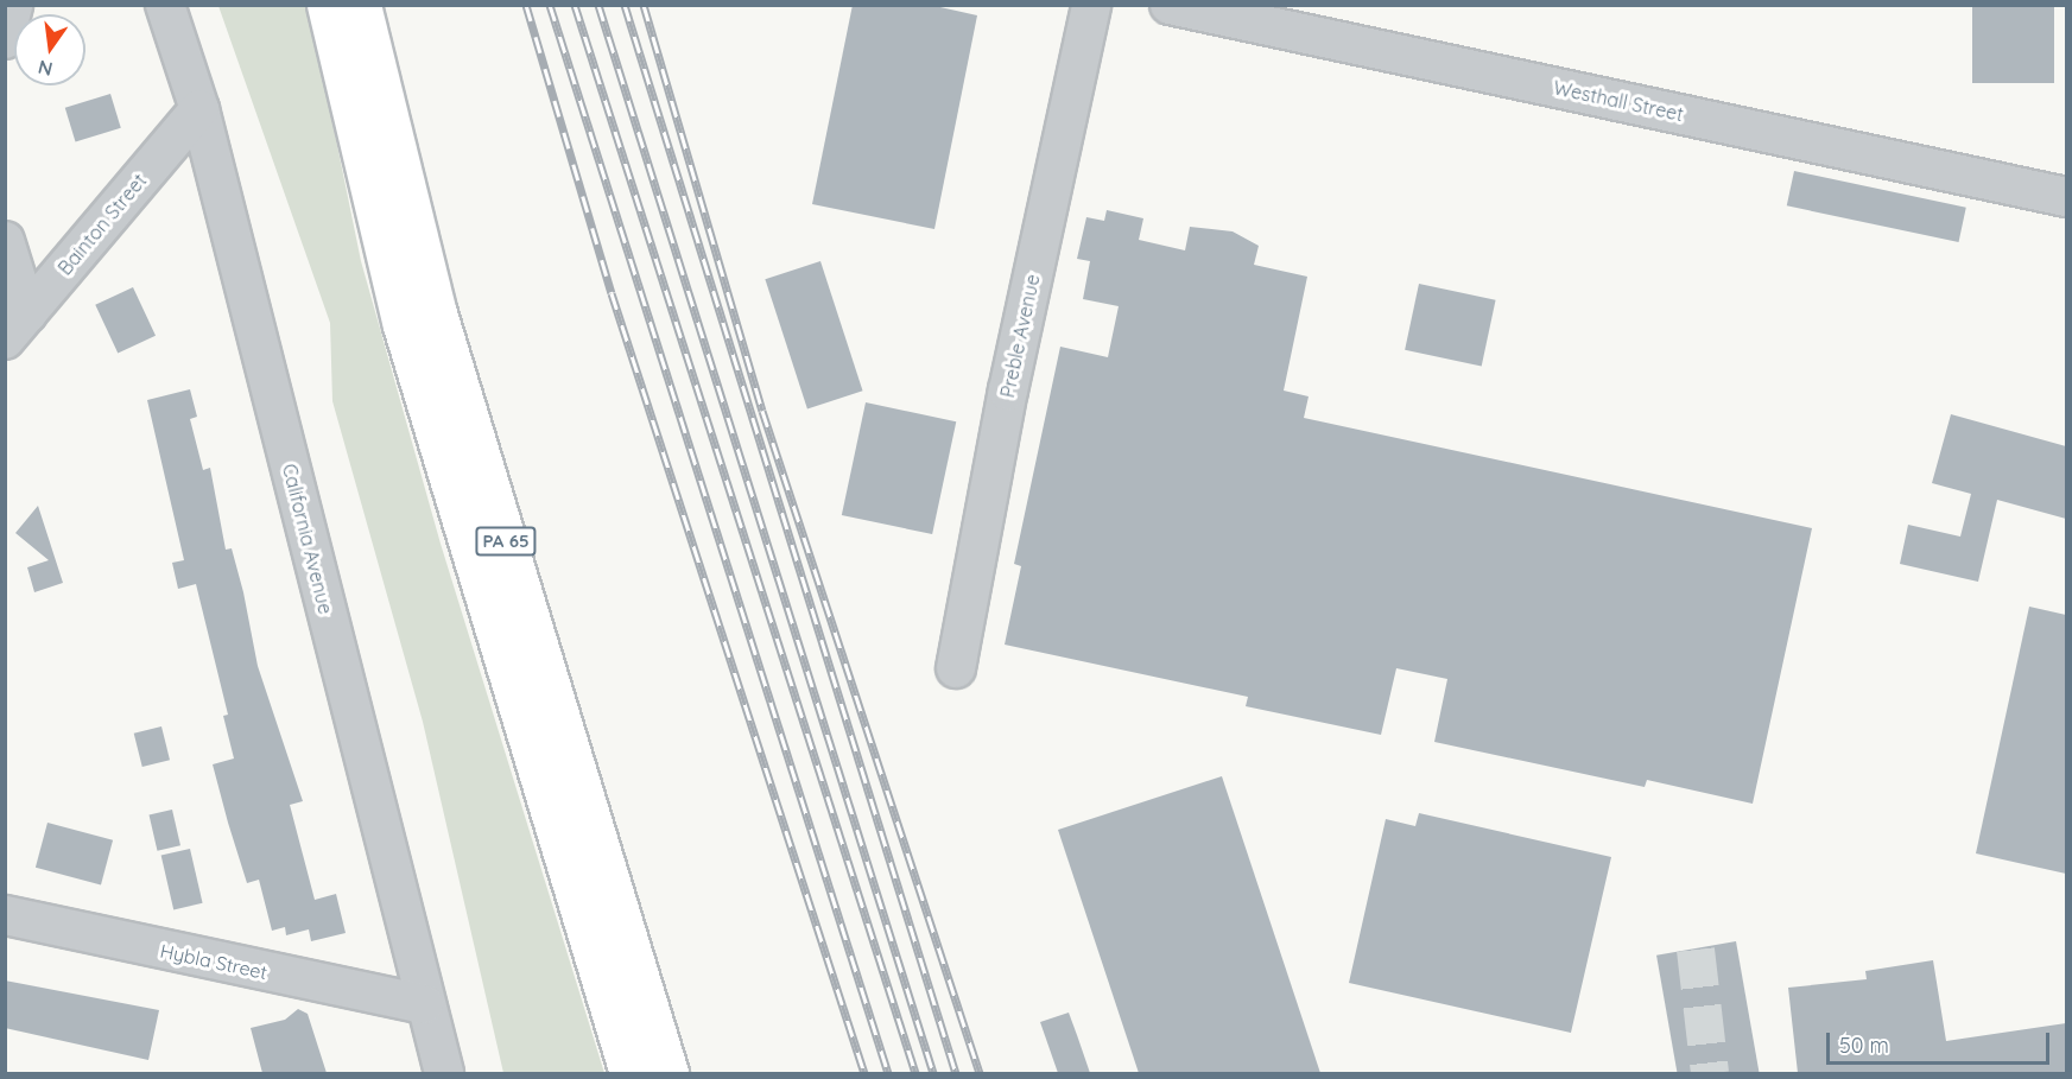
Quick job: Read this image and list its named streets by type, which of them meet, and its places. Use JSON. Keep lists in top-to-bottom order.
{
  "streets": {
    "highway": ["PA 65"],
    "street": [
      "Westhall Street",
      "Bainton Street",
      "Preble Avenue",
      "California Avenue",
      "Hybla Street"
    ]
  },
  "crossings": [
    ["Bainton Street", "California Avenue"],
    ["California Avenue", "Hybla Street"]
  ],
  "scale_bar": "50 m",
  "north": "bottom"
}
